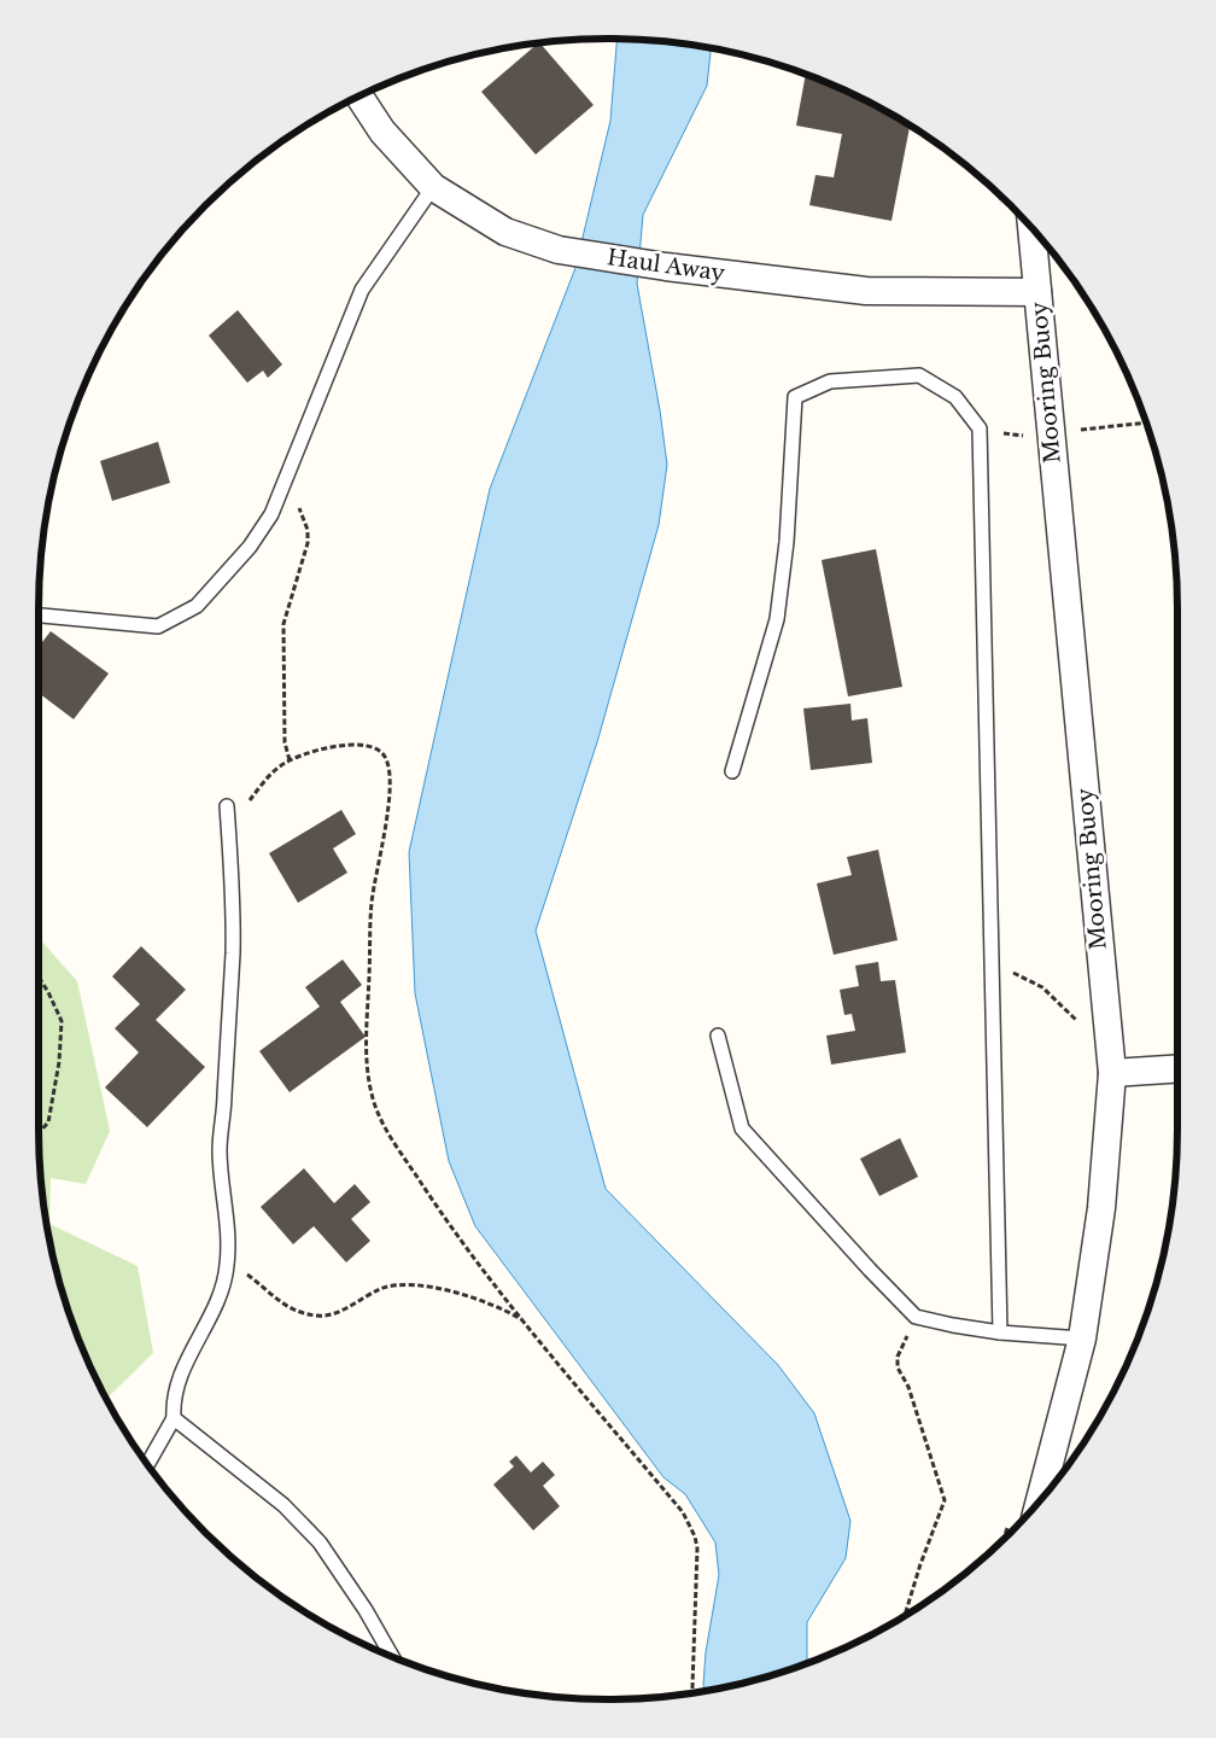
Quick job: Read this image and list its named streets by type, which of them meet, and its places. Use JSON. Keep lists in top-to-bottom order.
{
  "streets": {
    "street": ["Haul Away", "Mooring Buoy"]
  },
  "crossings": [
    ["Haul Away", "Mooring Buoy"]
  ]
}
